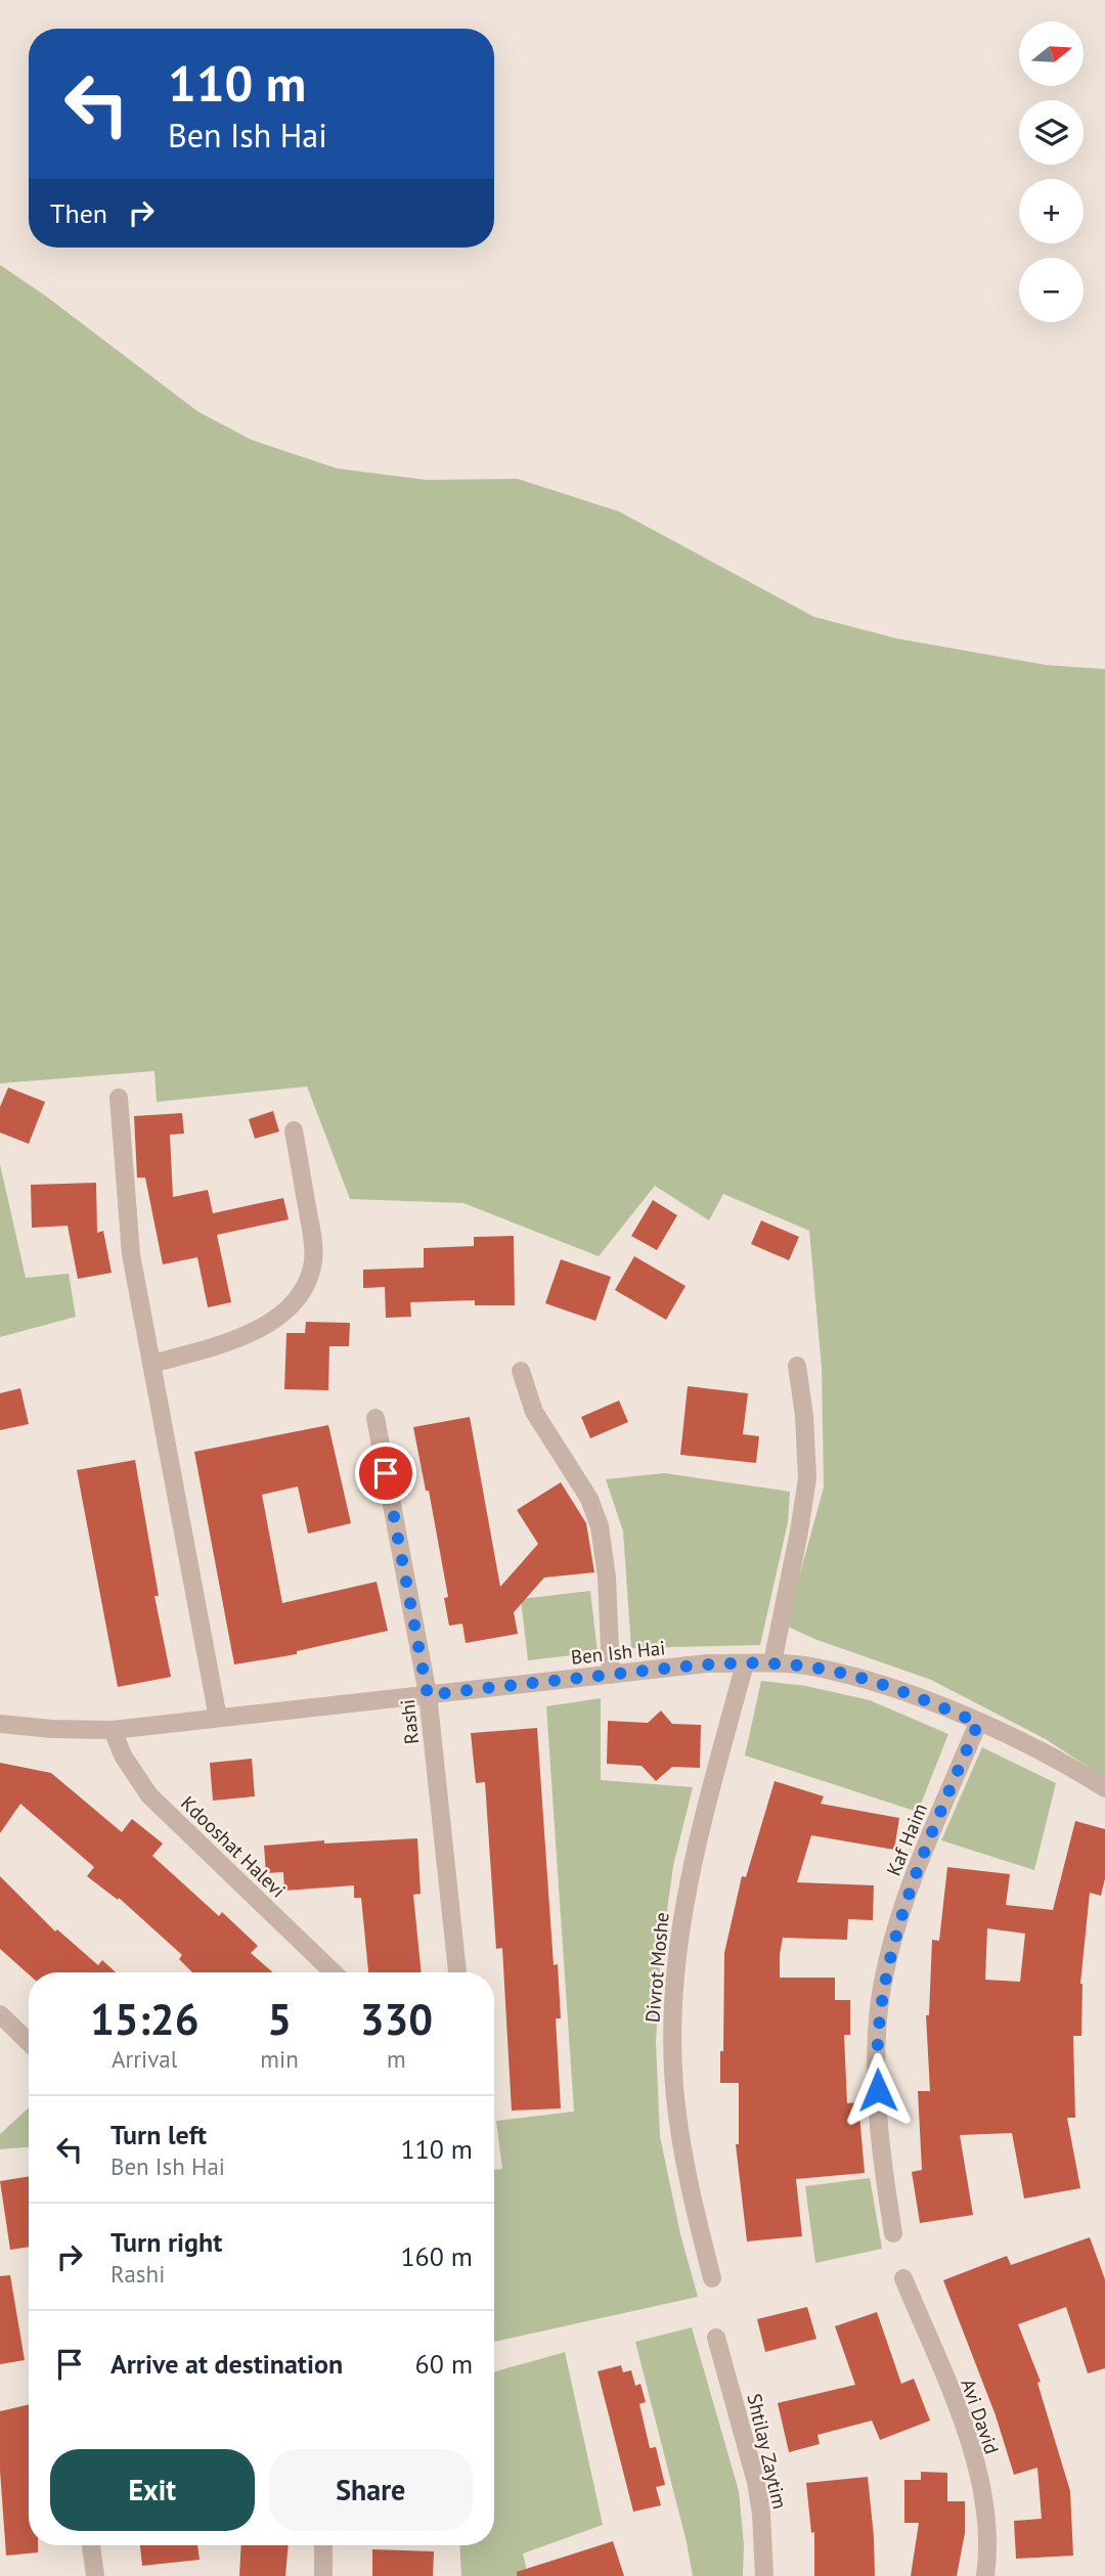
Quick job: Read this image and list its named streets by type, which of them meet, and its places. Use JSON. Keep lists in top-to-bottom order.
{
  "streets": {
    "street": [
      "Ben Ish Hai",
      "Rashi",
      "Kaf Haim",
      "Kdooshat Halevi",
      "Divrot Moshe",
      "Avi David",
      "Shtilay Zaytim"
    ]
  },
  "crossings": [
    ["Ben Ish Hai", "Rashi"],
    ["Ben Ish Hai", "Kaf Haim"],
    ["Ben Ish Hai", "Kdooshat Halevi"],
    ["Ben Ish Hai", "Divrot Moshe"]
  ],
  "north": "right",
  "page": {
    "map_buttons": ["+", "−"],
    "turn": ["110 m", "Ben Ish Hai"],
    "then": "Then",
    "eta": [
      "15:26",
      "Arrival",
      "5",
      "min",
      "330",
      "m"
    ],
    "list": [
      {
        "name": "Turn left",
        "note": "Ben Ish Hai",
        "value": "110 m"
      },
      {
        "name": "Turn right",
        "note": "Rashi",
        "value": "160 m"
      },
      {
        "name": "Arrive at destination",
        "value": "60 m"
      }
    ],
    "buttons": ["Exit", "Share"]
  }
}
